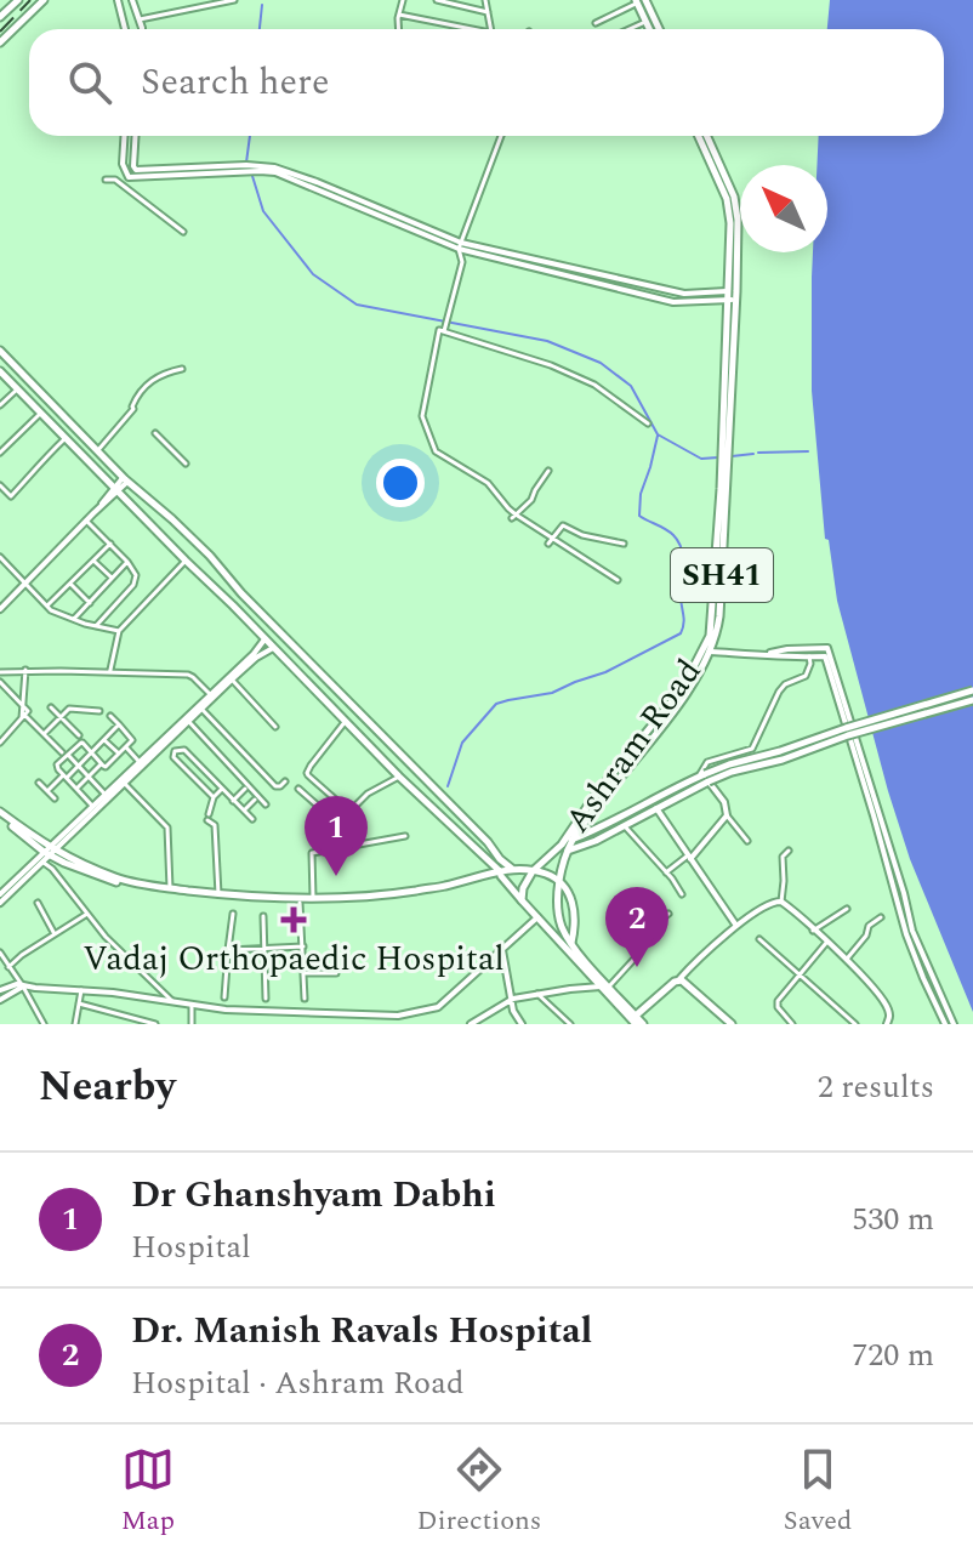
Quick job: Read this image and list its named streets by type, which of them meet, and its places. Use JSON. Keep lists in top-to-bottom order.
{
  "streets": {
    "main road": ["SH41", "Ashram Road"]
  },
  "places": {
    "health": ["Vadaj Orthopaedic Hospital"]
  },
  "north": "top left",
  "page": {
    "search": "Search here",
    "pins": ["1", "2"],
    "heading": ["Nearby", "2 results"],
    "list": [
      {
        "mark": "1",
        "name": "Dr Ghanshyam Dabhi",
        "note": "Hospital",
        "value": "530 m"
      },
      {
        "mark": "2",
        "name": "Dr. Manish Ravals Hospital",
        "note": "Hospital · Ashram Road",
        "value": "720 m"
      }
    ],
    "nav": ["Map", "Directions", "Saved"]
  }
}
